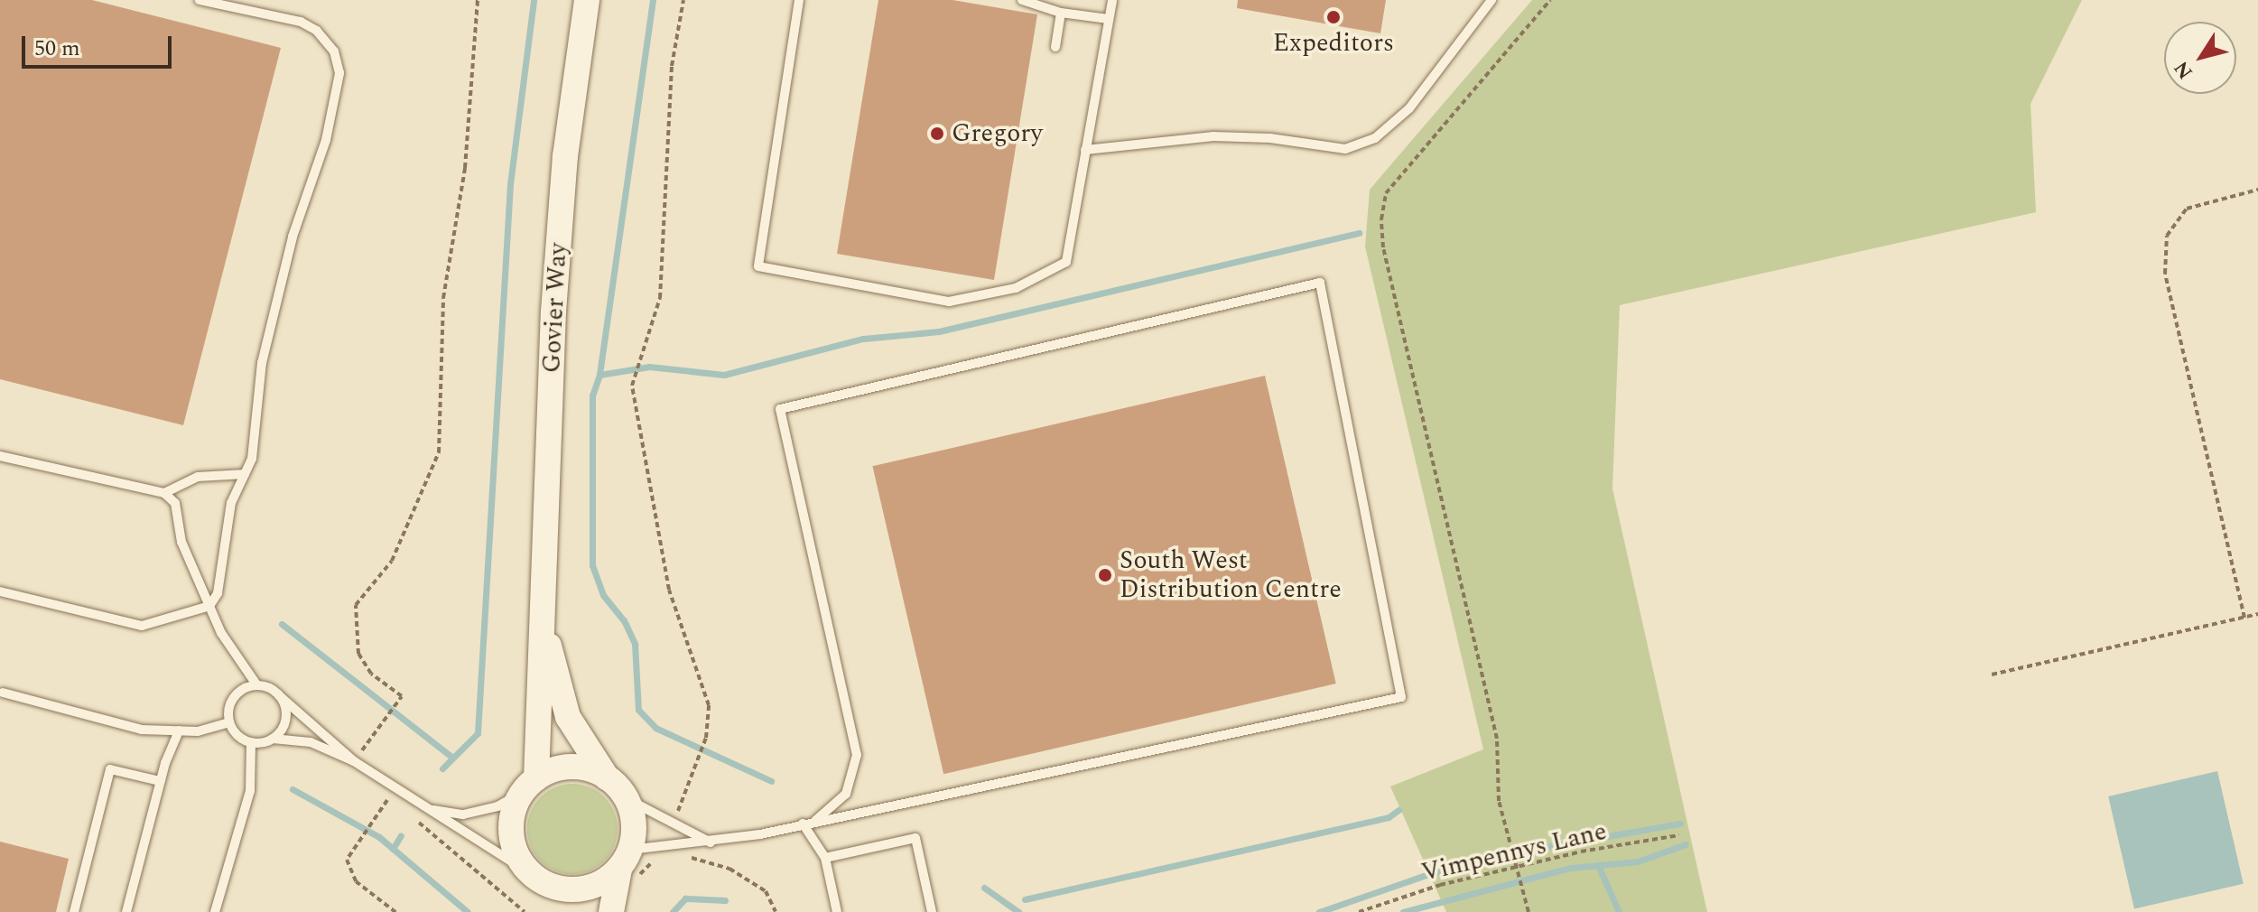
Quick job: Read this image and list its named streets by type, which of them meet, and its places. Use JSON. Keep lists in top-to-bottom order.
{
  "streets": {
    "street": ["Govier Way"],
    "path": ["Vimpennys Lane"]
  },
  "places": ["Expeditors", "Gregory", "South West Distribution Centre"],
  "scale_bar": "50 m",
  "north": "bottom left"
}
